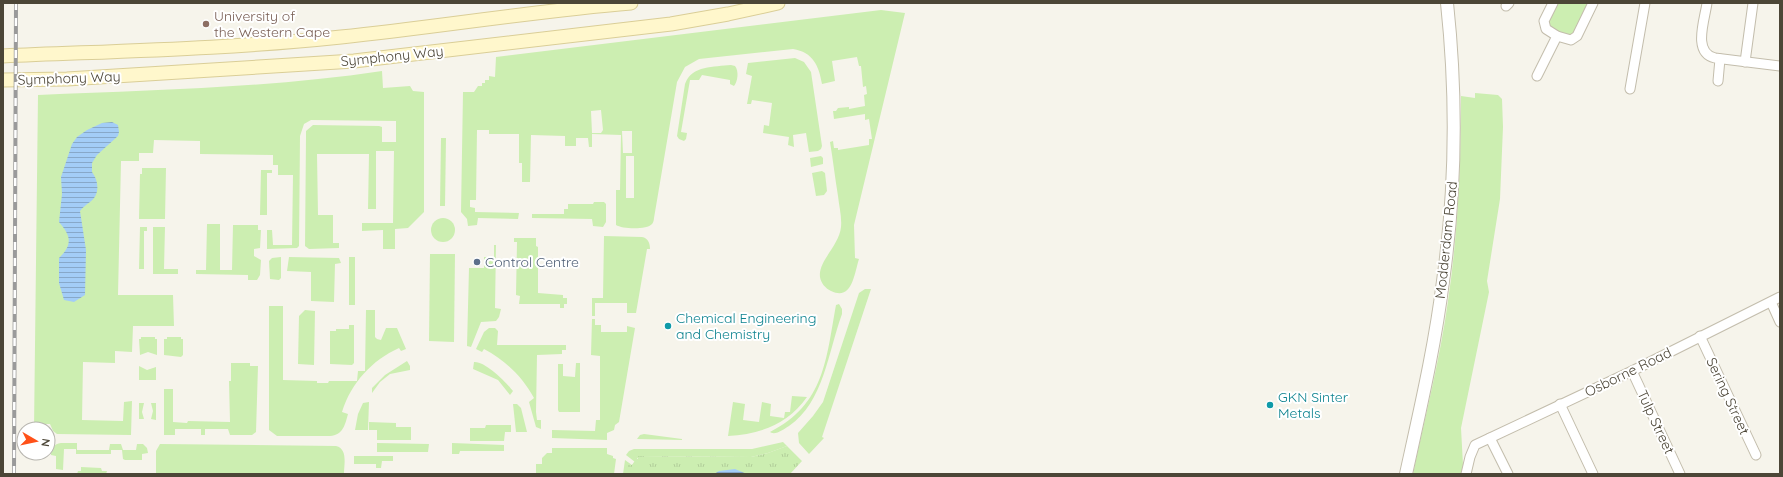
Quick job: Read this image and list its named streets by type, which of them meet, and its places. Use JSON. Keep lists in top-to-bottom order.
{
  "streets": {
    "main road": ["Symphony Way"],
    "street": [
      "Modderdam Road",
      "Osborne Road",
      "Sering Street",
      "Tulp Street"
    ]
  },
  "crossings": [
    ["Osborne Road", "Sering Street"],
    ["Osborne Road", "Tulp Street"]
  ],
  "places": [
    "University of the Western Cape",
    "Control Centre",
    "Chemical Engineering and Chemistry",
    "GKN Sinter Metals"
  ],
  "north": "right"
}
